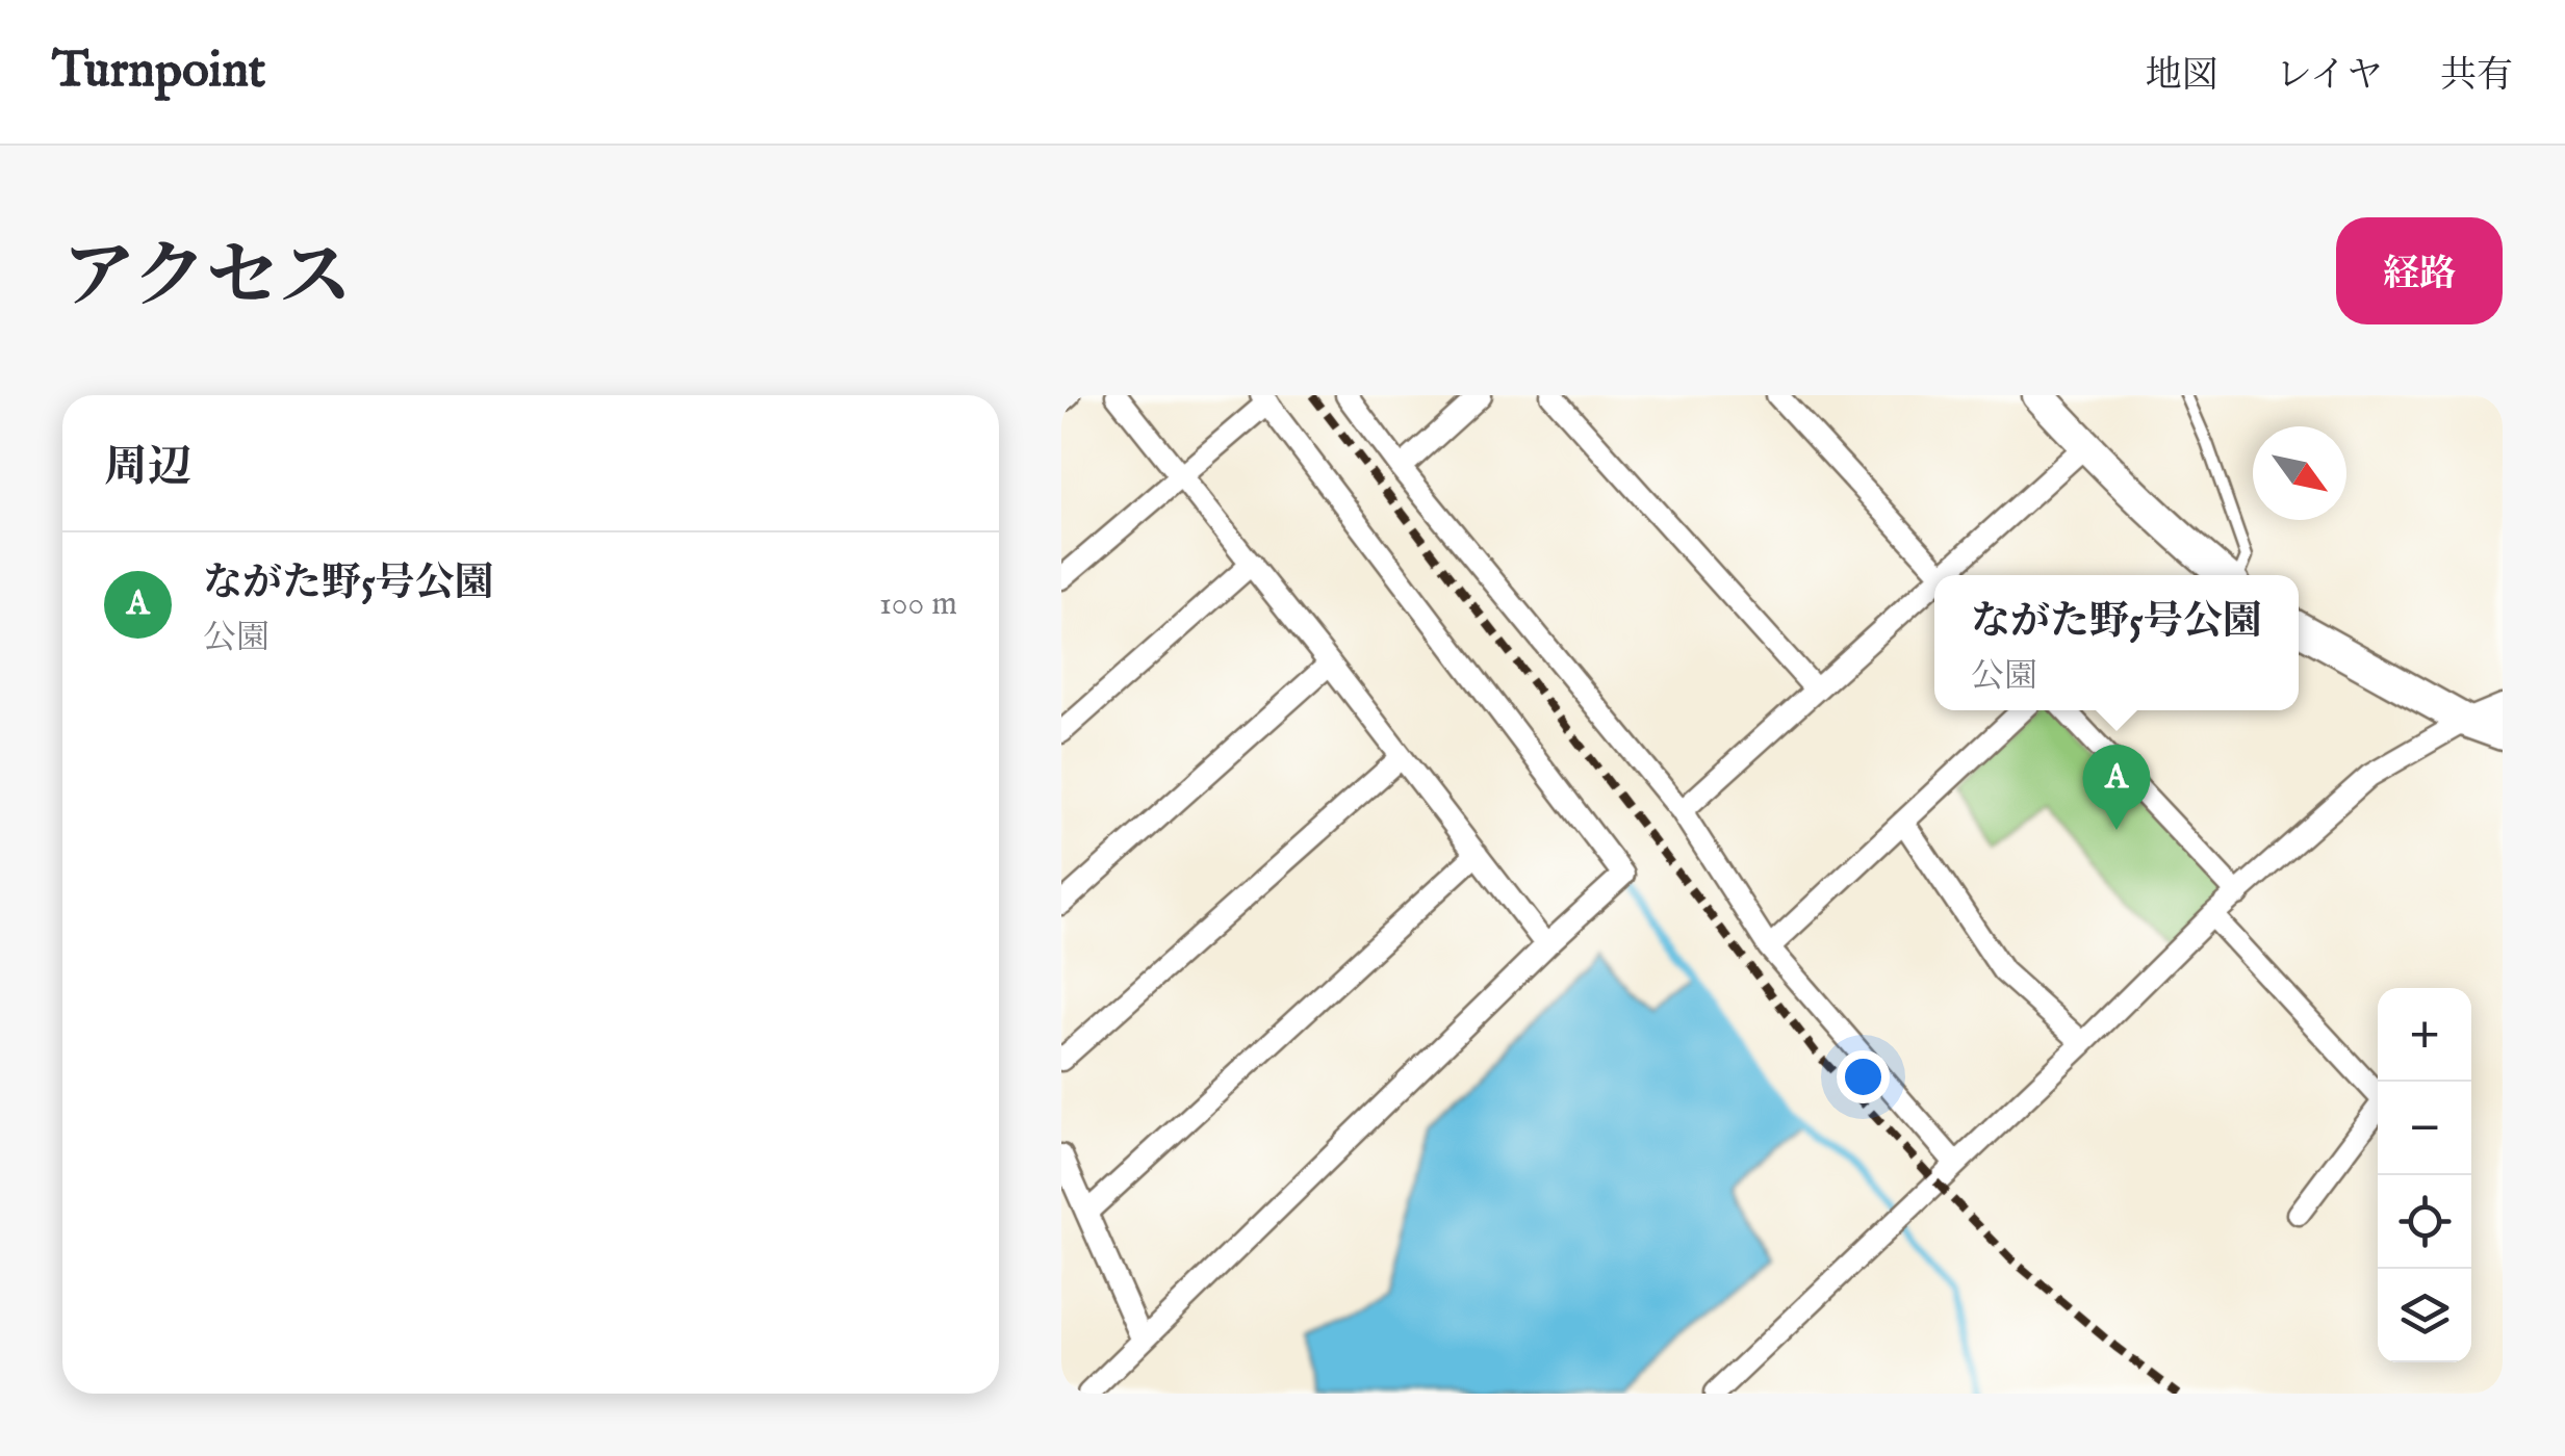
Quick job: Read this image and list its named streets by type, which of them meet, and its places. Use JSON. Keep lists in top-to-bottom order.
{
  "north": "bottom right",
  "page": {
    "header": "Turnpoint",
    "nav": ["地図", "レイヤ", "共有"],
    "title": "アクセス",
    "buttons": "経路",
    "heading": "周辺",
    "list": [
      {
        "mark": "A",
        "name": "ながた野5号公園",
        "note": "公園",
        "value": "100 m"
      }
    ],
    "popup": ["ながた野5号公園", "公園"],
    "pins": "A",
    "map_buttons": ["+", "−"]
  }
}
